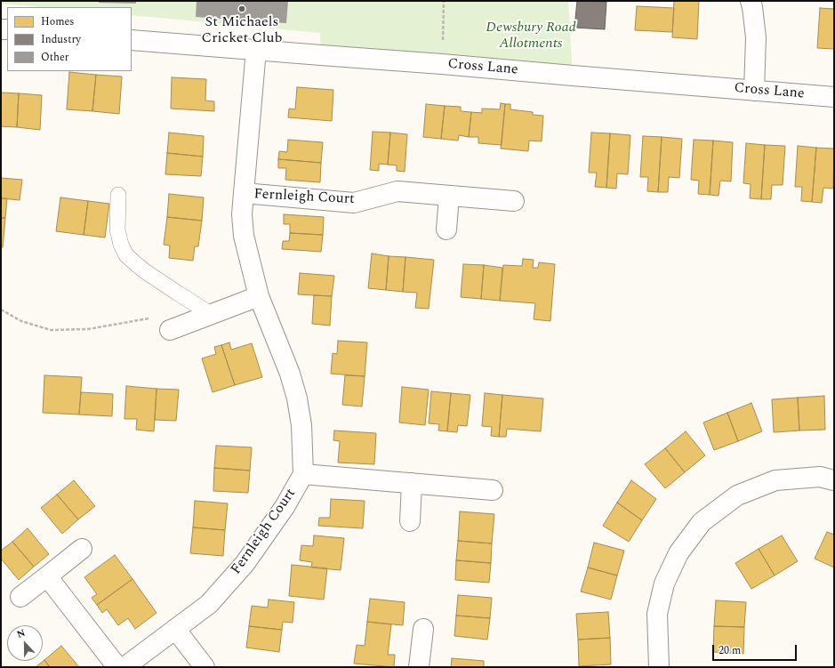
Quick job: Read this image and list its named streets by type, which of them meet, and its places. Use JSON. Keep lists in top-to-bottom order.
{
  "streets": {
    "street": ["Cross Lane", "Fernleigh Court"]
  },
  "crossings": [
    ["Cross Lane", "Fernleigh Court"]
  ],
  "parks": ["Dewsbury Road Allotments"],
  "places": ["St Michaels Cricket Club"],
  "legend": ["Homes", "Industry", "Other"],
  "scale_bar": "20 m",
  "north": "top"
}
